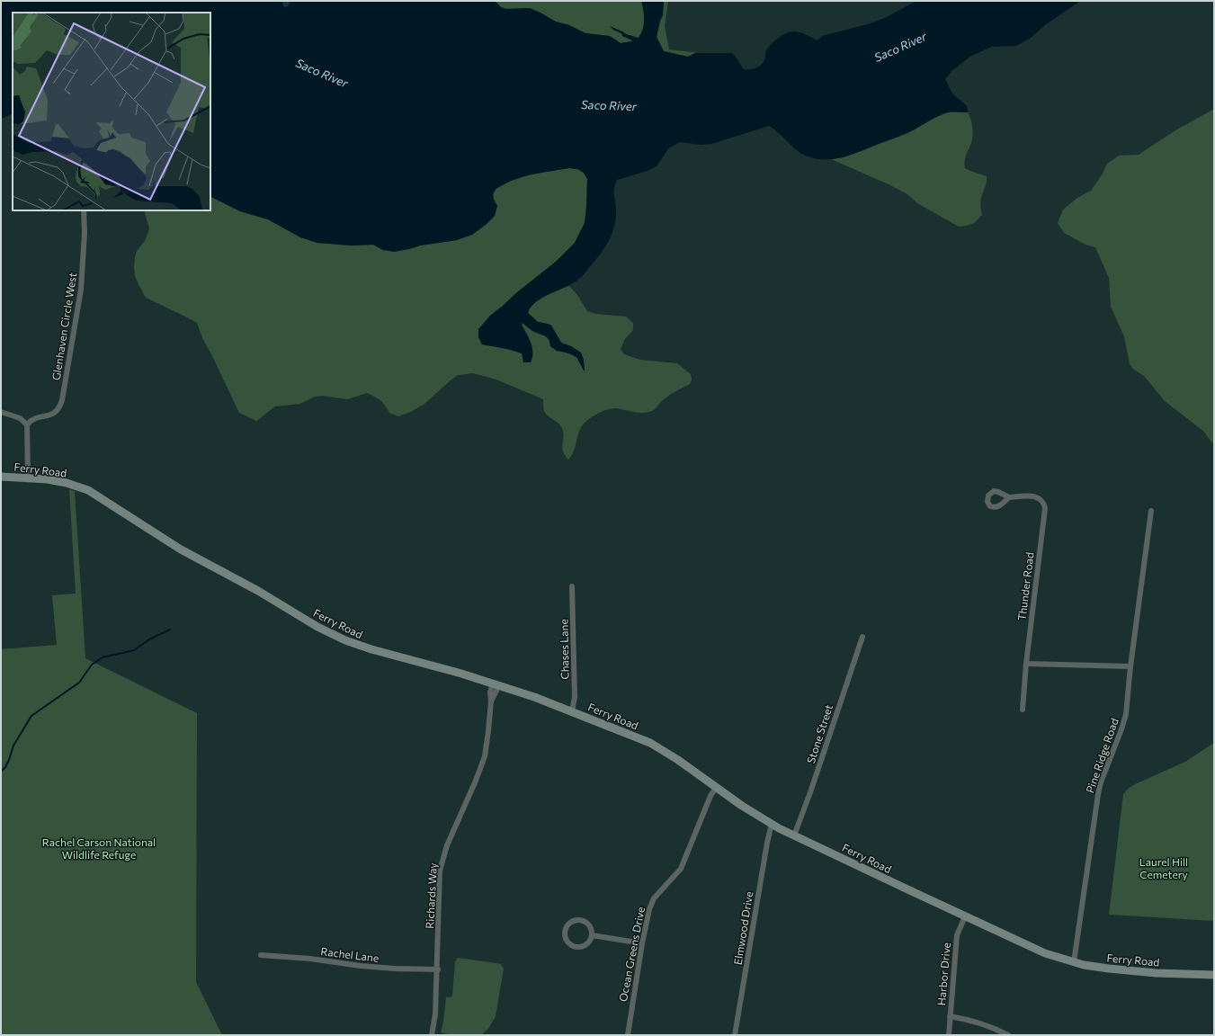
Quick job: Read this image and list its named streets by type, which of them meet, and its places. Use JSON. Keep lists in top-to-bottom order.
{
  "streets": {
    "main road": ["Ferry Road"],
    "street": [
      "Glenhaven Circle West",
      "Thunder Road",
      "Chases Lane",
      "Stone Street",
      "Pine Ridge Road",
      "Richards Way",
      "Elmwood Drive",
      "Rachel Lane",
      "Ocean Greens Drive",
      "Harbor Drive"
    ]
  },
  "crossings": [
    ["Ferry Road", "Chases Lane"],
    ["Ferry Road", "Stone Street"],
    ["Ferry Road", "Pine Ridge Road"],
    ["Ferry Road", "Richards Way"],
    ["Ferry Road", "Elmwood Drive"],
    ["Ferry Road", "Ocean Greens Drive"],
    ["Ferry Road", "Harbor Drive"],
    ["Richards Way", "Rachel Lane"]
  ],
  "water": ["Saco River"],
  "parks": ["Rachel Carson National Wildlife Refuge", "Laurel Hill Cemetery"]
}
